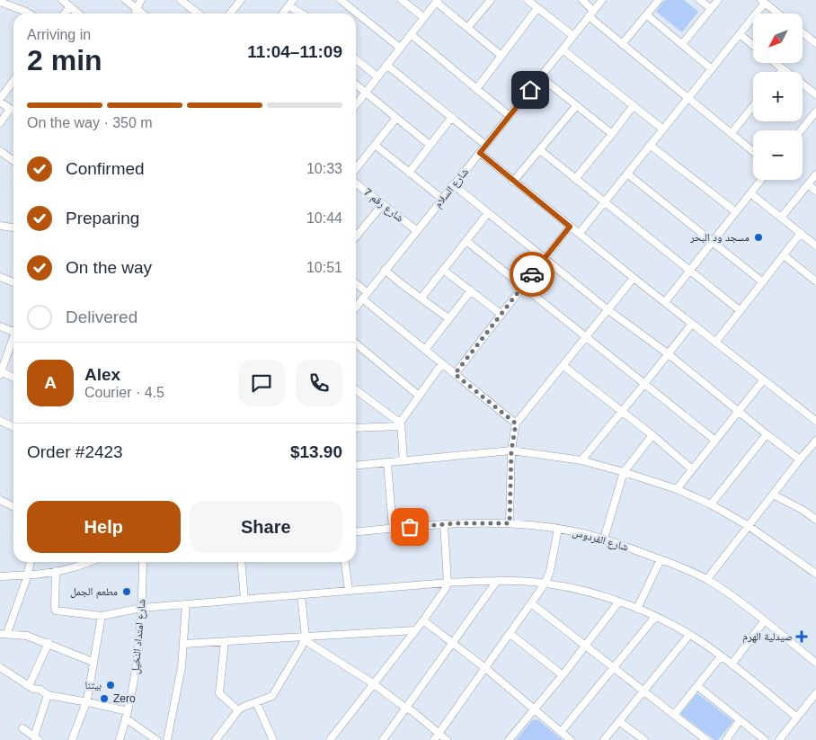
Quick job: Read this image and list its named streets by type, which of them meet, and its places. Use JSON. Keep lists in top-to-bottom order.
{
  "streets": {
    "street": [
      "شارع السلام",
      "شارع رقم 7",
      "شارع الفردوس",
      "شارع امتداد النخيل"
    ]
  },
  "crossings": [
    ["شارع السلام", "شارع رقم 7"]
  ],
  "places": {
    "other": [
      "مسجد ود البحر",
      "مطعم الجمل",
      "بيتنا",
      "Zero"
    ],
    "health": ["صيدلية الهرم"]
  },
  "north": "bottom left",
  "page": {
    "map_buttons": ["+", "−"],
    "heading": ["2 min", "Arriving in", "11:04–11:09"],
    "panel": [
      "Alex",
      "Courier · 4.5",
      "Order #2423",
      "$13.90"
    ],
    "bar": "On the way · 350 m",
    "list": [
      ["Confirmed", "10:33"],
      ["Preparing", "10:44"],
      ["On the way", "10:51"],
      "Delivered"
    ],
    "round": "A",
    "buttons": ["Help", "Share"]
  }
}
